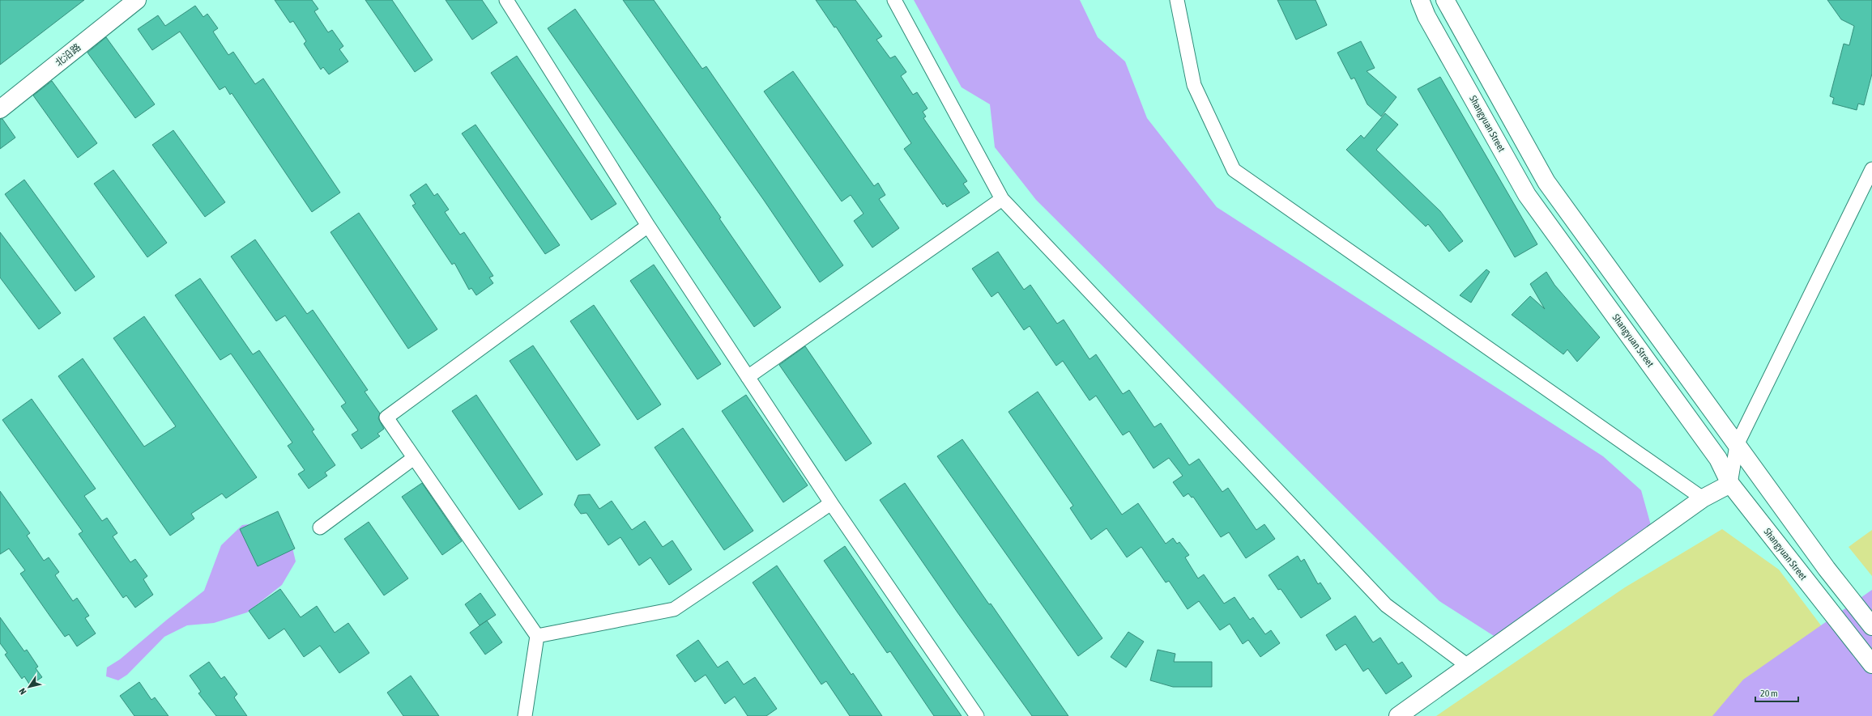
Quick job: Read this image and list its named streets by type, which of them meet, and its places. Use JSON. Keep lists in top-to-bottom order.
{
  "streets": {
    "main road": ["北沿路", "Shangyuan Street"]
  },
  "scale_bar": "20 m",
  "north": "bottom left"
}
